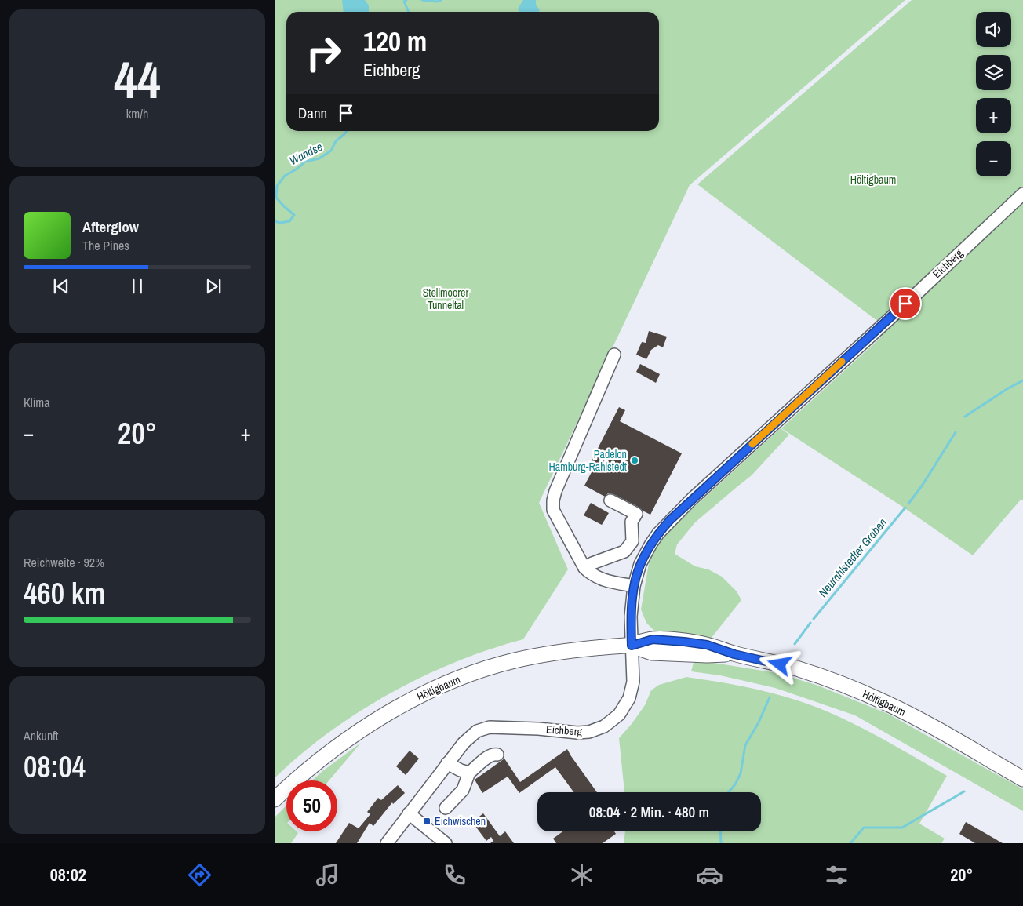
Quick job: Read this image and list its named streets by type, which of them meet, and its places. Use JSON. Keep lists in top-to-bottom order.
{
  "streets": {
    "main road": ["Höltigbaum"],
    "street": ["Eichberg"]
  },
  "crossings": [
    ["Eichberg", "Höltigbaum"]
  ],
  "water": ["Wandse", "Neurahlstedter Graben"],
  "parks": ["Höltigbaum", "Stellmoorer Tunneltal"],
  "places": {
    "other": ["Padelon Hamburg-Rahlstedt"],
    "transit": ["Eichwischen"]
  },
  "page": {
    "tile": [
      ["44", "km/h"],
      "Klima",
      ["Reichweite · 92%", "460 km"],
      ["Ankunft", "08:04"]
    ],
    "map_buttons": ["+", "−"],
    "turn": ["120 m", "Eichberg"],
    "then": "Dann",
    "song": ["Afterglow", "The Pines"],
    "heat": ["−", "20°", "+"],
    "limit": "50",
    "trip": "08:04 · 2 Min. · 480 m",
    "tabs": ["08:02", "20°"]
  }
}
